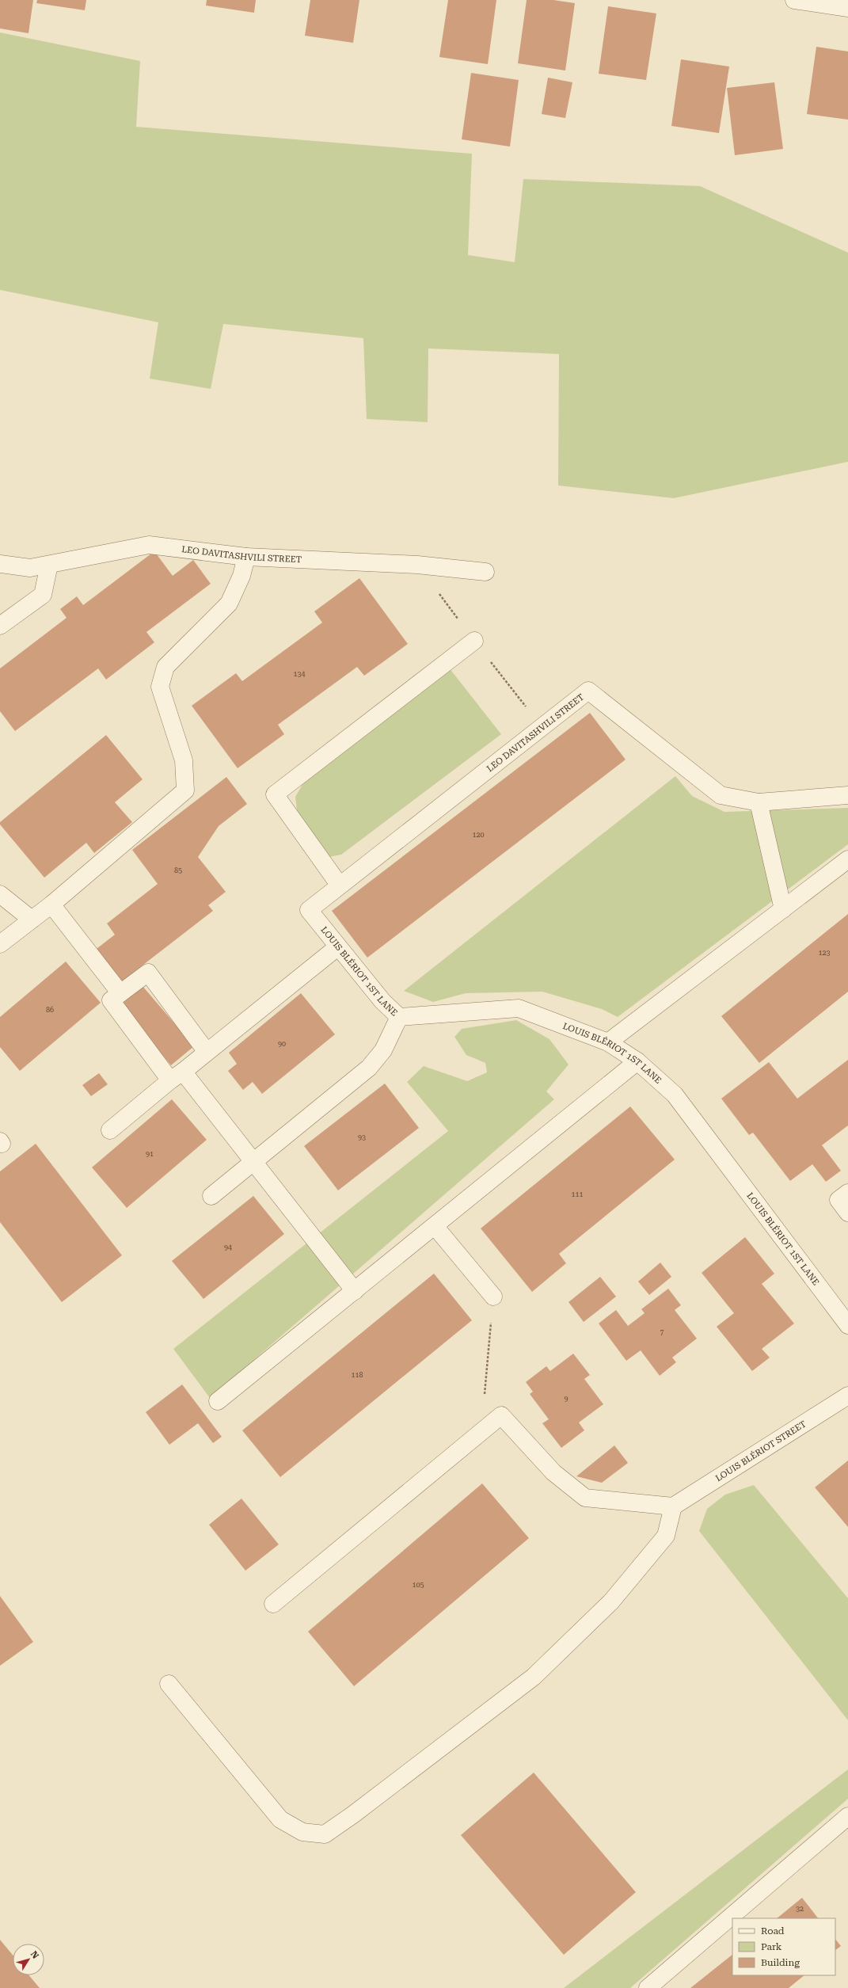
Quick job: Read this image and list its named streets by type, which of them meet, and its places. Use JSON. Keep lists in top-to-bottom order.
{
  "streets": {
    "street": ["LEO DAVITASHVILI STREET", "LOUIS BLÉRIOT 1ST LANE", "LOUIS BLÉRIOT STREET"]
  },
  "crossings": [
    ["LEO DAVITASHVILI STREET", "LOUIS BLÉRIOT 1ST LANE"]
  ],
  "house_numbers": [
    "134",
    "120",
    "85",
    "123",
    "86",
    "90",
    "93",
    "91",
    "111",
    "94",
    "7",
    "118",
    "9",
    "105",
    "32"
  ],
  "legend": ["Road", "Park", "Building"],
  "north": "top right"
}
